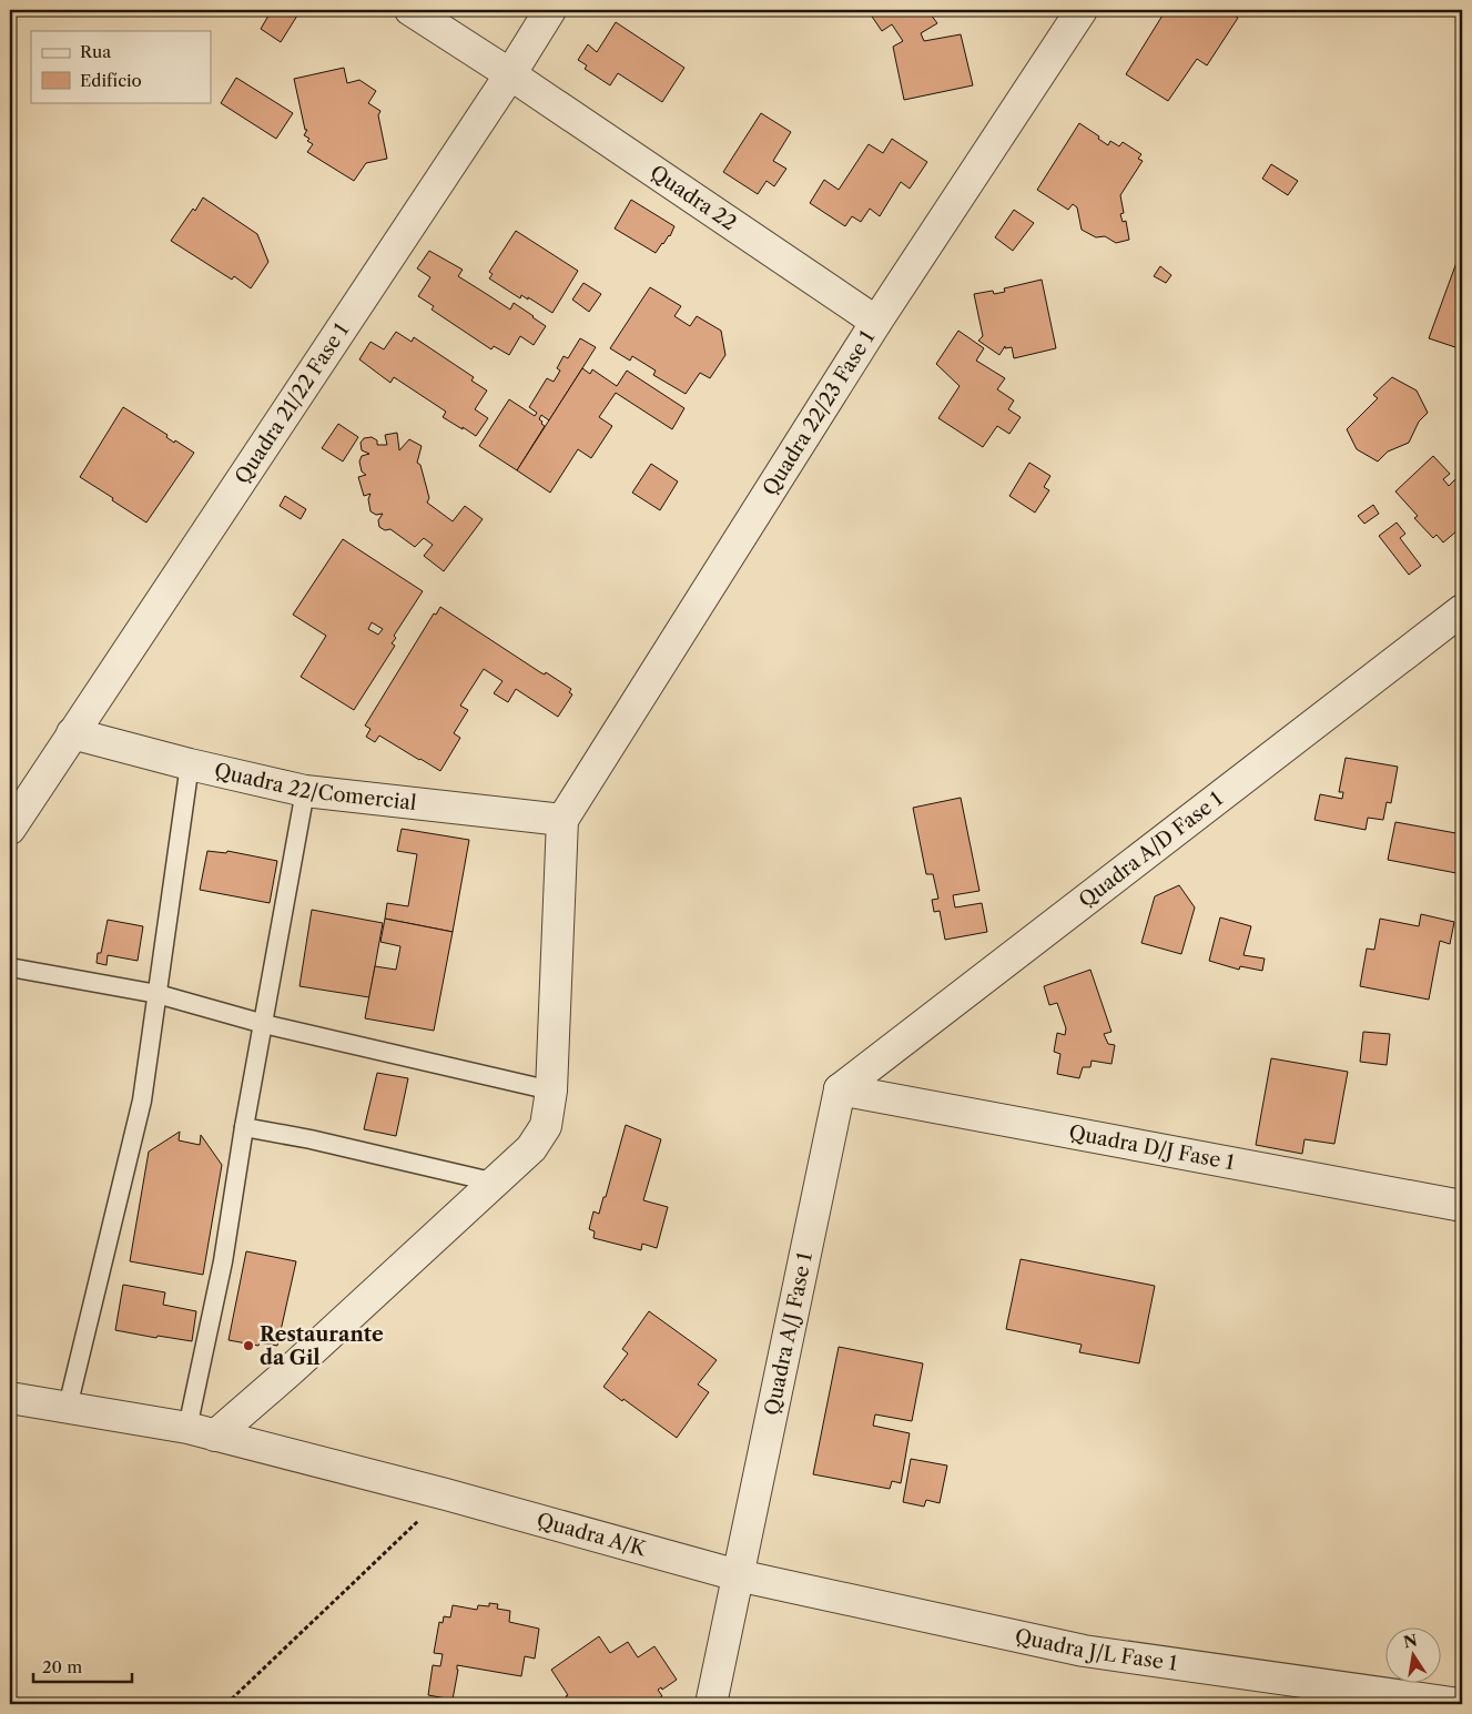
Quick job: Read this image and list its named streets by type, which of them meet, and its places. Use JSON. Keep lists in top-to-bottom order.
{
  "streets": {
    "street": [
      "Quadra 22",
      "Quadra 21/22 Fase 1",
      "Quadra 22/23 Fase 1",
      "Quadra 22/Comercial",
      "Quadra A/D Fase 1",
      "Quadra D/J Fase 1",
      "Quadra A/J Fase 1",
      "Quadra A/K",
      "Quadra J/L Fase 1"
    ]
  },
  "crossings": [
    ["Quadra 22", "Quadra 21/22 Fase 1"],
    ["Quadra 22", "Quadra 22/23 Fase 1"],
    ["Quadra 21/22 Fase 1", "Quadra 22/Comercial"],
    ["Quadra 22/23 Fase 1", "Quadra 22/Comercial"],
    ["Quadra A/D Fase 1", "Quadra D/J Fase 1"],
    ["Quadra A/D Fase 1", "Quadra A/J Fase 1"],
    ["Quadra D/J Fase 1", "Quadra A/J Fase 1"],
    ["Quadra A/J Fase 1", "Quadra A/K"],
    ["Quadra A/J Fase 1", "Quadra J/L Fase 1"],
    ["Quadra A/K", "Quadra J/L Fase 1"]
  ],
  "places": ["Restaurante da Gil"],
  "legend": ["Rua", "Edifício"],
  "scale_bar": "20 m",
  "north": "top"
}
